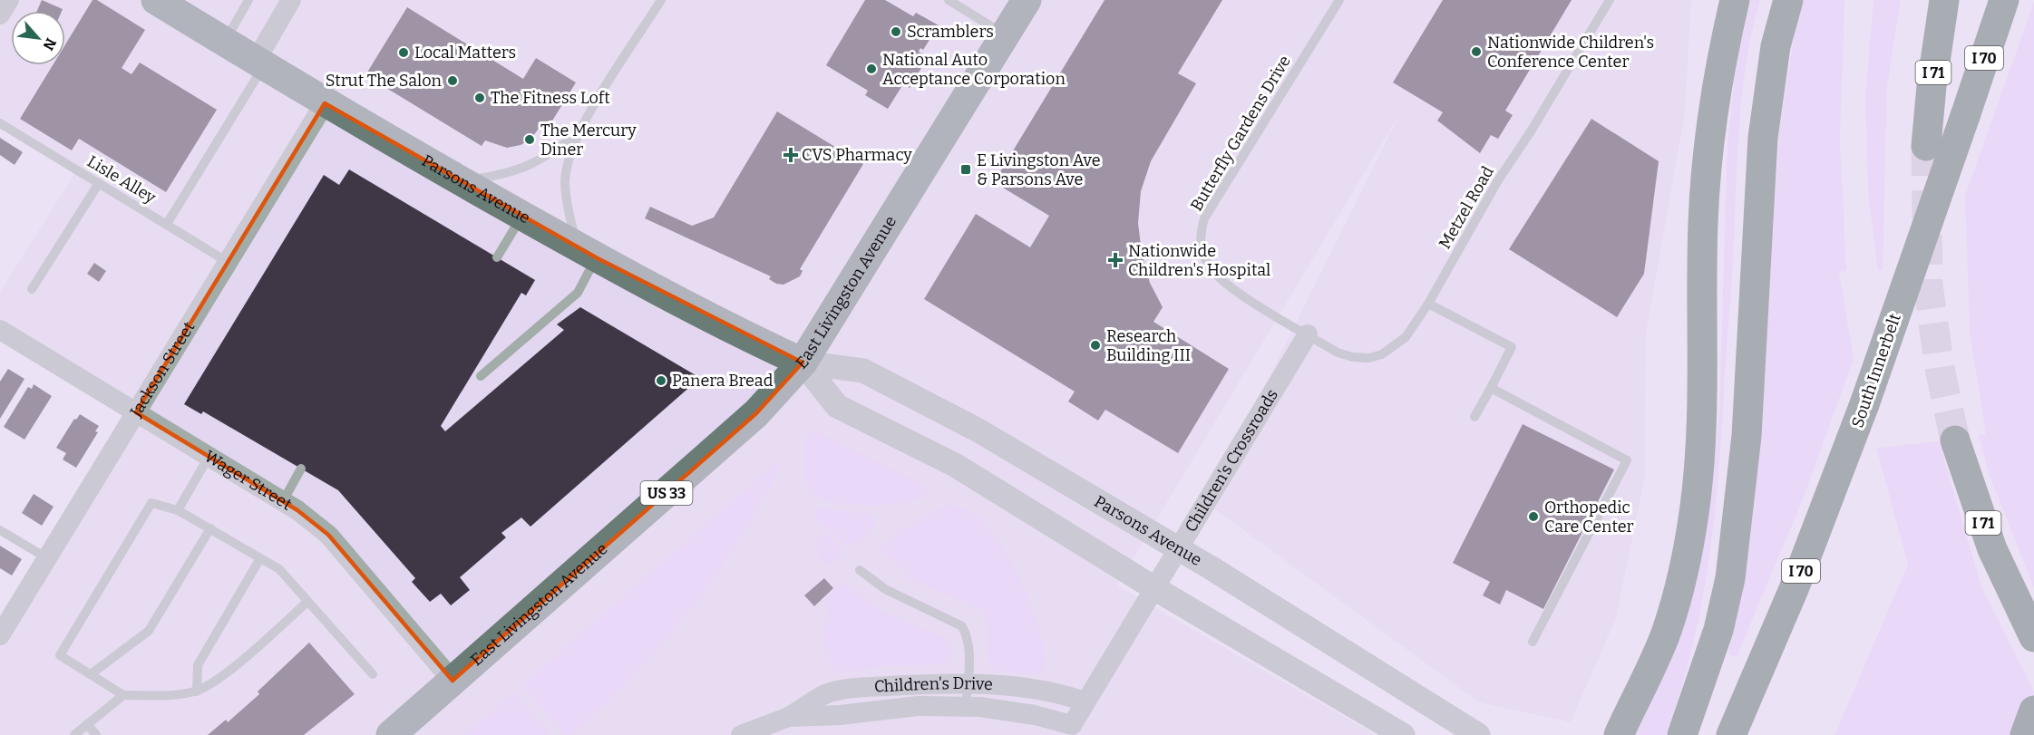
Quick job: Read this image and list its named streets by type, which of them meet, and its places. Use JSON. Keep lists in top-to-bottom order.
{
  "streets": {
    "highway": ["I 70", "I 71", "South Innerbelt"],
    "main road": ["Parsons Avenue", "East Livingston Avenue", "US 33"],
    "street": [
      "Jackson Street",
      "Children's Crossroads",
      "Wager Street",
      "Children's Drive"
    ],
    "lane": ["Butterfly Gardens Drive", "Lisle Alley", "Metzel Road"]
  },
  "crossings": [
    ["Butterfly Gardens Drive", "Metzel Road"],
    ["Butterfly Gardens Drive", "Children's Crossroads"],
    ["Lisle Alley", "Jackson Street"],
    ["Parsons Avenue", "East Livingston Avenue"],
    ["Parsons Avenue", "Jackson Street"],
    ["Parsons Avenue", "Children's Crossroads"],
    ["Metzel Road", "Children's Crossroads"],
    ["East Livingston Avenue", "Wager Street"],
    ["Jackson Street", "Wager Street"],
    ["Children's Crossroads", "Children's Drive"]
  ],
  "places": {
    "other": [
      "Scramblers",
      "Nationwide Children's Conference Center",
      "Local Matters",
      "National Auto Acceptance Corporation",
      "Strut The Salon",
      "The Fitness Loft",
      "The Mercury Diner",
      "Research Building III",
      "Panera Bread",
      "Orthopedic Care Center"
    ],
    "health": ["CVS Pharmacy", "Nationwide Children's Hospital"],
    "transit": ["E Livingston Ave & Parsons Ave"]
  },
  "north": "bottom right"
}
